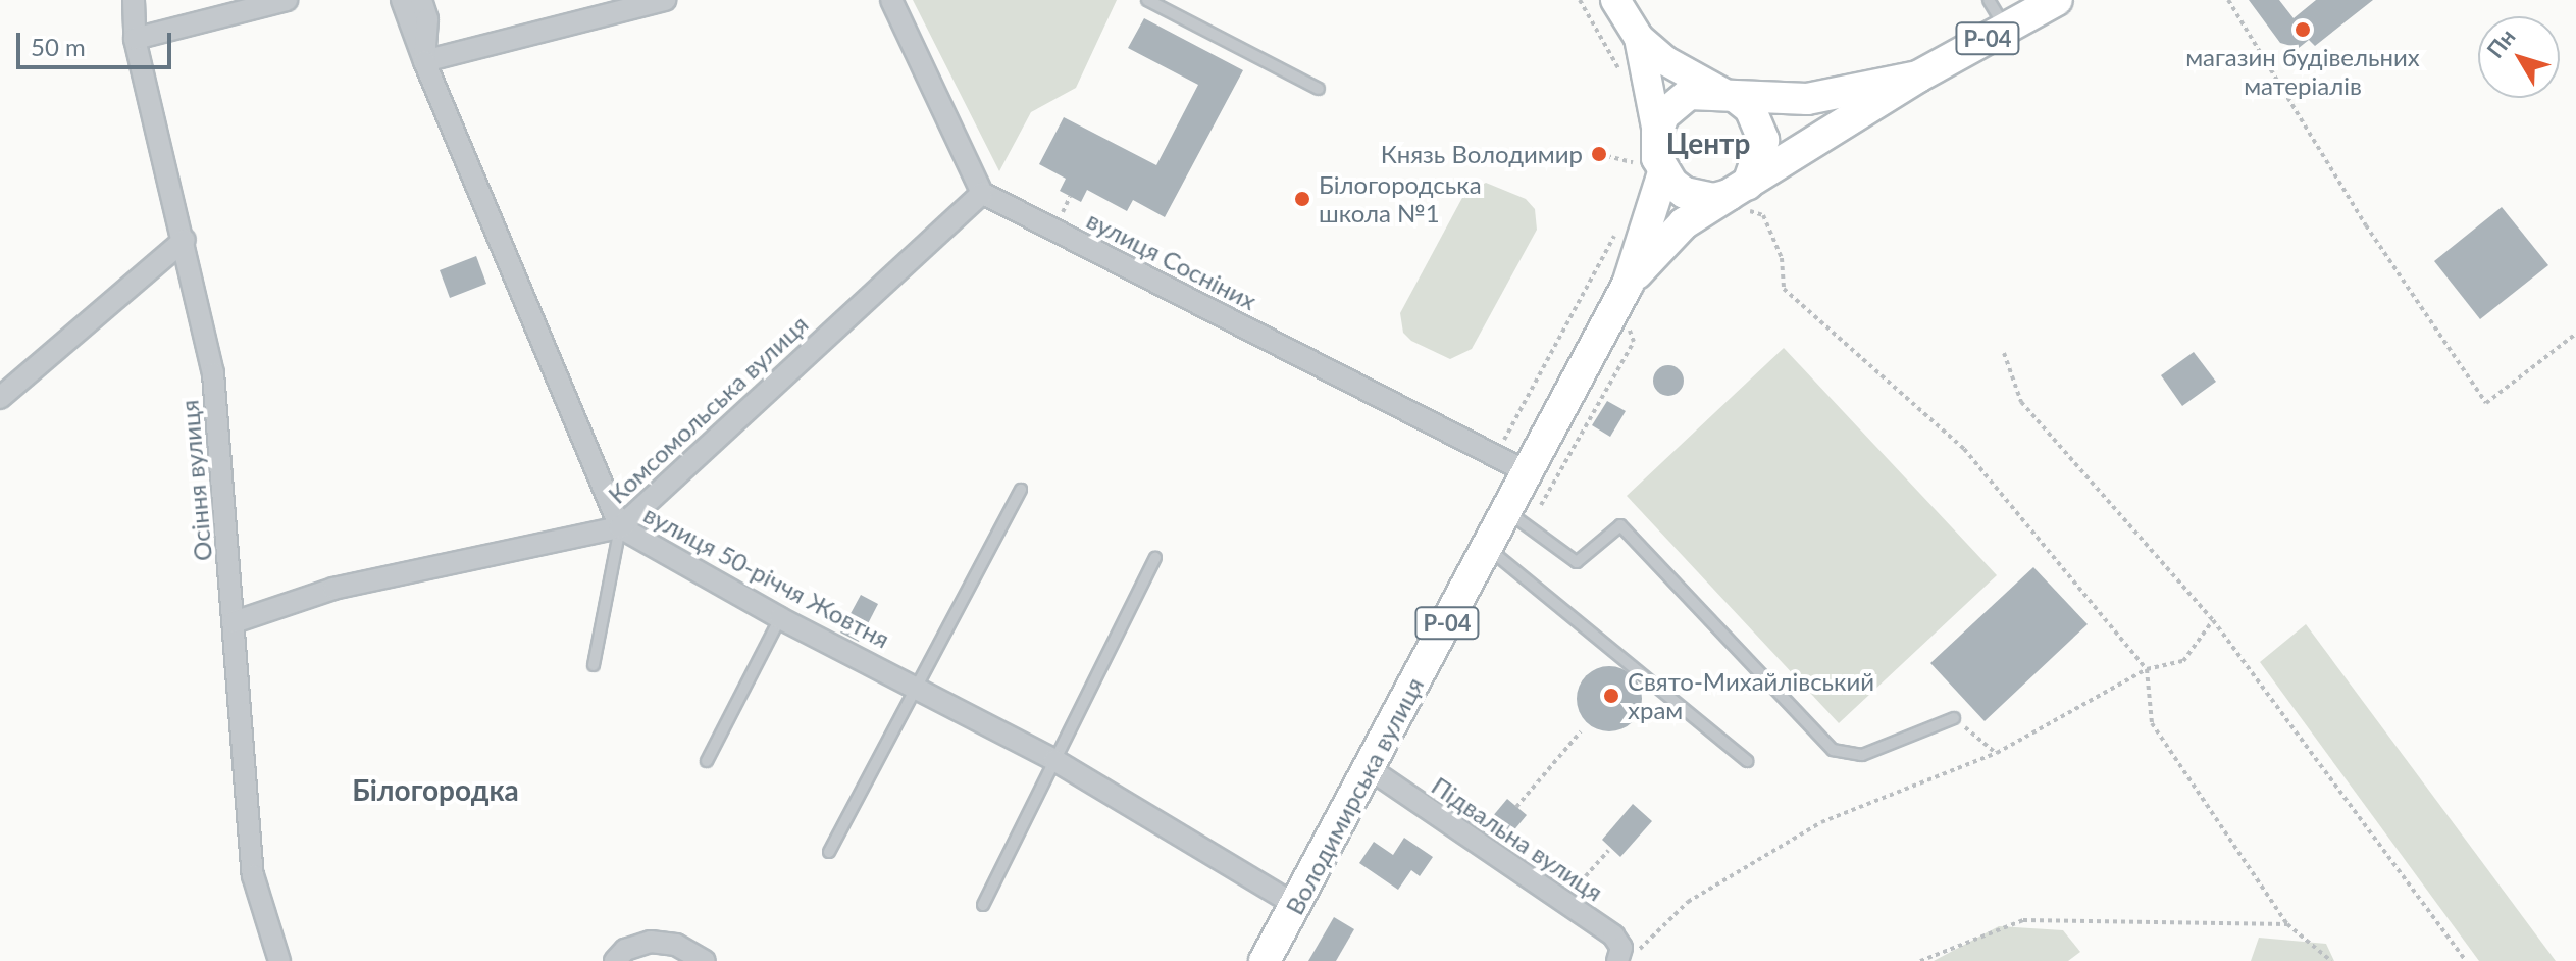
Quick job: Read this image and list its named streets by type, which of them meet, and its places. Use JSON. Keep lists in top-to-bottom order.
{
  "streets": {
    "main road": ["Р-04", "Володимирська вулиця"],
    "street": [
      "вулиця Сосніних",
      "Комсомольська вулиця",
      "Осіння вулиця",
      "вулиця 50-річчя Жовтня",
      "Підвальна вулиця"
    ]
  },
  "crossings": [
    ["Р-04", "Володимирська вулиця"],
    ["вулиця Сосніних", "Комсомольська вулиця"],
    ["вулиця Сосніних", "Володимирська вулиця"],
    ["Комсомольська вулиця", "Осіння вулиця"],
    ["Комсомольська вулиця", "вулиця 50-річчя Жовтня"],
    ["вулиця 50-річчя Жовтня", "Володимирська вулиця"],
    ["Володимирська вулиця", "Підвальна вулиця"]
  ],
  "districts": ["Центр", "Білогородка"],
  "places": [
    "магазин будівельних матеріалів",
    "Князь Володимир",
    "Білогородська школа №1",
    "Свято-Михайлівський храм"
  ],
  "scale_bar": "50 m",
  "north": "top left"
}
